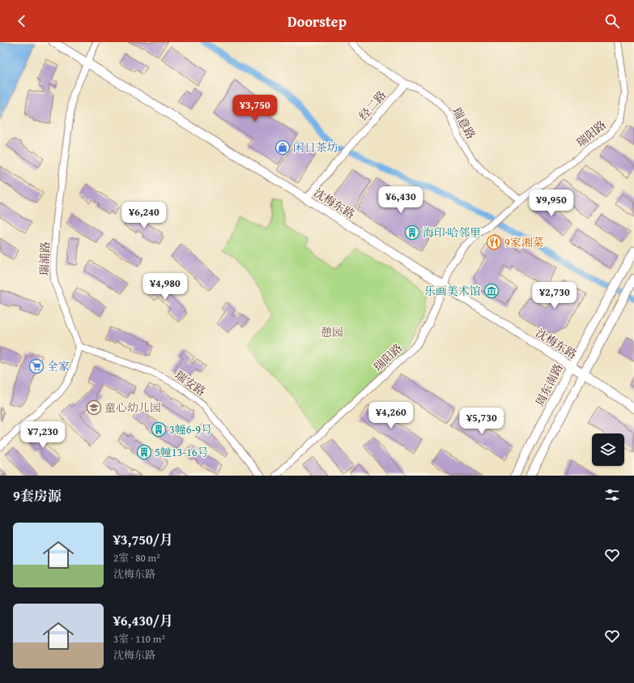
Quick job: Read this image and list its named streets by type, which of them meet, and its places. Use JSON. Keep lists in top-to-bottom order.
{
  "streets": {
    "street": [
      "经二路",
      "瑞意路",
      "瑞阳路",
      "沈梅东路",
      "瑞浦路",
      "瑞安路",
      "周东南路"
    ]
  },
  "crossings": [
    ["经二路", "瑞意路"],
    ["经二路", "沈梅东路"],
    ["瑞意路", "瑞阳路"],
    ["瑞阳路", "沈梅东路"],
    ["沈梅东路", "瑞浦路"],
    ["沈梅东路", "周东南路"],
    ["瑞浦路", "瑞安路"]
  ],
  "parks": ["憩园"],
  "places": {
    "shop": ["闲日茶坊"],
    "building": ["海印·哈邻里", "3幢6-9号", "5幢13-16号"],
    "restaurant": ["9家湘菜"],
    "museum": ["乐画美术馆"],
    "supermarket": ["全家"],
    "school or university": ["童心幼儿园"]
  },
  "page": {
    "header": "Doorstep",
    "price": [
      "¥3,750",
      "¥6,430",
      "¥9,950",
      "¥6,240",
      "¥4,980",
      "¥2,730",
      "¥4,260",
      "¥5,730",
      "¥7,230"
    ],
    "heading": "9套房源",
    "list": [
      {
        "name": "¥3,750/月",
        "note": "2室 · 80 m² · 沈梅东路"
      },
      {
        "name": "¥6,430/月",
        "note": "3室 · 110 m² · 沈梅东路"
      }
    ]
  }
}
